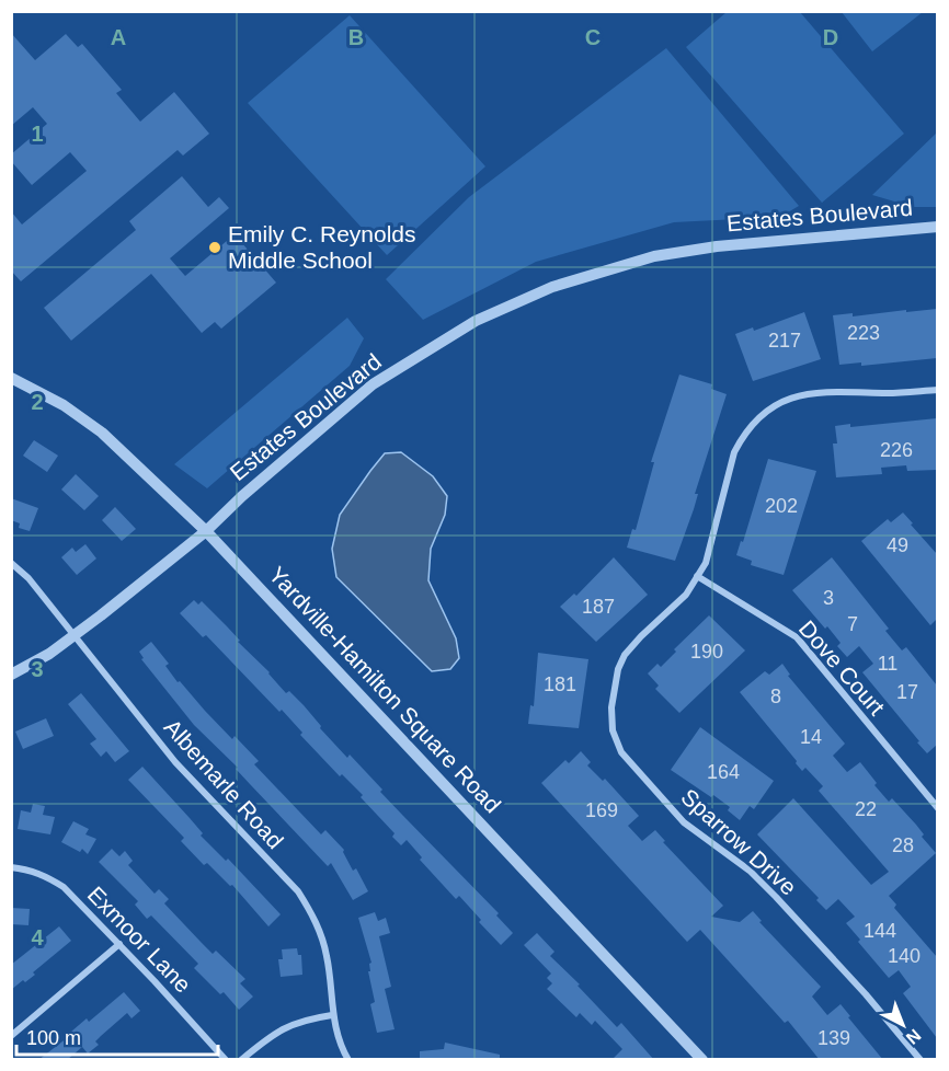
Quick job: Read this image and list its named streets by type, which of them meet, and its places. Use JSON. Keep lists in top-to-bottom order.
{
  "streets": {
    "street": [
      "Estates Boulevard",
      "Dove Court",
      "Yardville-Hamilton Square Road",
      "Albemarle Road",
      "Sparrow Drive",
      "Exmoor Lane"
    ]
  },
  "crossings": [
    ["Estates Boulevard", "Yardville-Hamilton Square Road"],
    ["Estates Boulevard", "Albemarle Road"],
    ["Dove Court", "Sparrow Drive"]
  ],
  "places": ["Emily C. Reynolds Middle School"],
  "house_numbers": [
    "223",
    "217",
    "226",
    "202",
    "49",
    "3",
    "187",
    "7",
    "190",
    "11",
    "181",
    "17",
    "8",
    "14",
    "164",
    "22",
    "169",
    "28",
    "144",
    "140",
    "139"
  ],
  "scale_bar": "100 m",
  "north": "bottom right",
  "grid": {
    "columns": [
      "A",
      "B",
      "C",
      "D"
    ],
    "rows": [
      "1",
      "2",
      "3",
      "4"
    ]
  }
}
